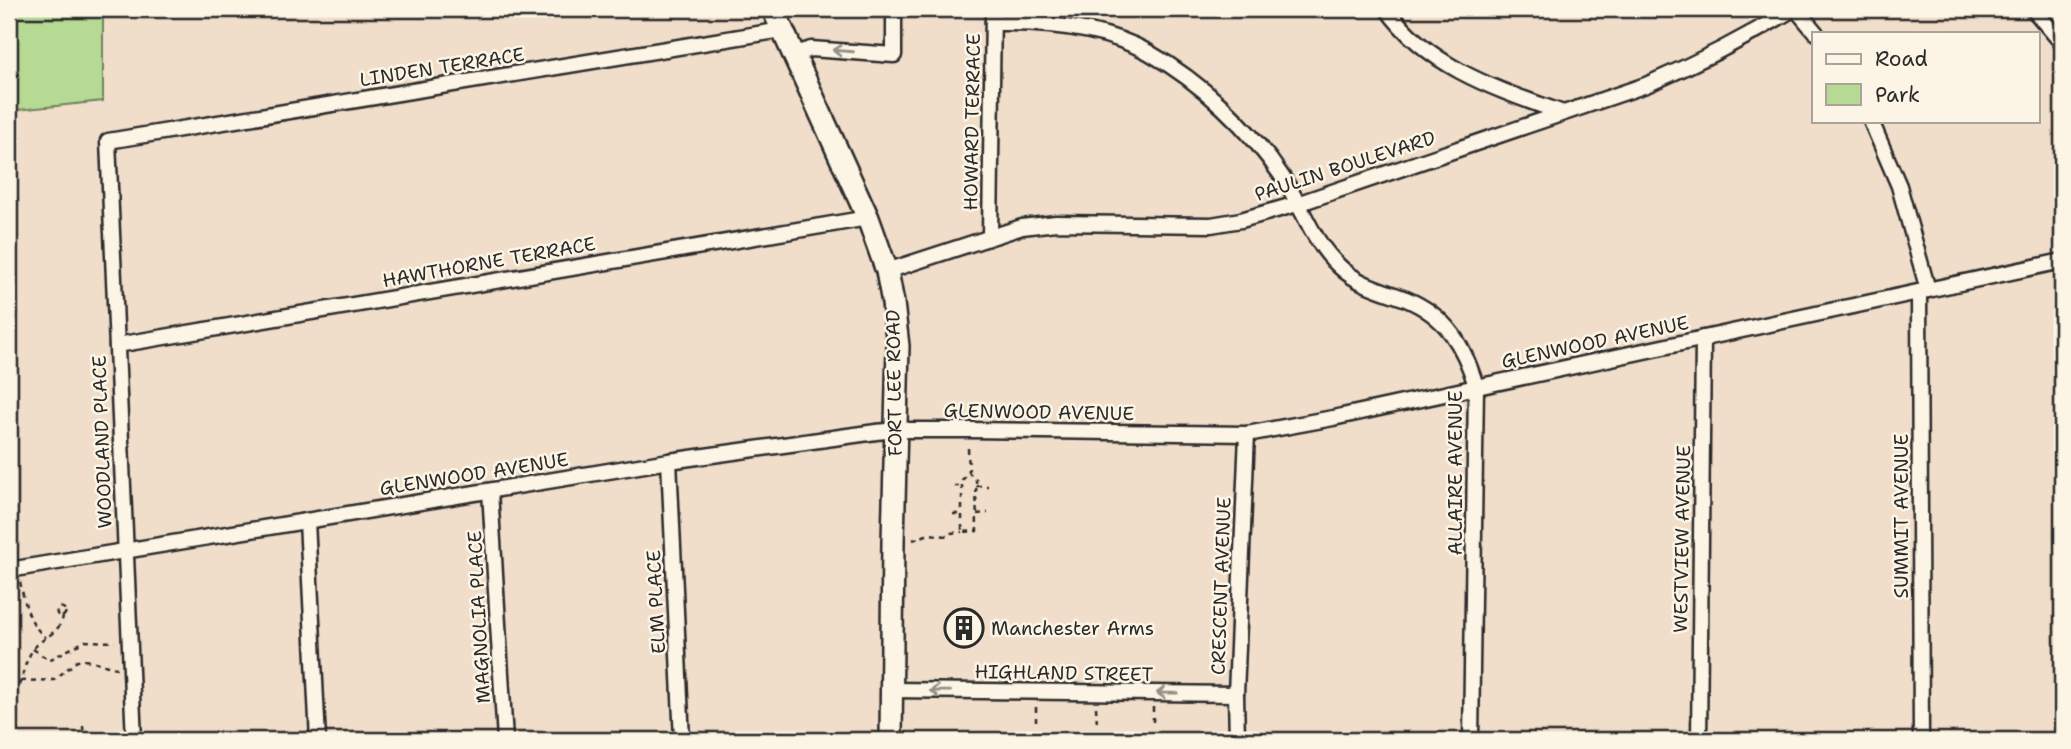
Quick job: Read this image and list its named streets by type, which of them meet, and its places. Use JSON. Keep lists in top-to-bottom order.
{
  "streets": {
    "main road": ["FORT LEE ROAD"],
    "street": [
      "LINDEN TERRACE",
      "HOWARD TERRACE",
      "PAULIN BOULEVARD",
      "HAWTHORNE TERRACE",
      "GLENWOOD AVENUE",
      "WOODLAND PLACE",
      "ALLAIRE AVENUE",
      "SUMMIT AVENUE",
      "WESTVIEW AVENUE",
      "CRESCENT AVENUE",
      "ELM PLACE",
      "MAGNOLIA PLACE",
      "HIGHLAND STREET"
    ]
  },
  "crossings": [
    ["LINDEN TERRACE", "FORT LEE ROAD"],
    ["LINDEN TERRACE", "WOODLAND PLACE"],
    ["HOWARD TERRACE", "PAULIN BOULEVARD"],
    ["HOWARD TERRACE", "ALLAIRE AVENUE"],
    ["PAULIN BOULEVARD", "FORT LEE ROAD"],
    ["PAULIN BOULEVARD", "ALLAIRE AVENUE"],
    ["HAWTHORNE TERRACE", "FORT LEE ROAD"],
    ["HAWTHORNE TERRACE", "WOODLAND PLACE"],
    ["GLENWOOD AVENUE", "FORT LEE ROAD"],
    ["GLENWOOD AVENUE", "WOODLAND PLACE"],
    ["GLENWOOD AVENUE", "ALLAIRE AVENUE"],
    ["GLENWOOD AVENUE", "SUMMIT AVENUE"],
    ["GLENWOOD AVENUE", "WESTVIEW AVENUE"],
    ["GLENWOOD AVENUE", "CRESCENT AVENUE"],
    ["GLENWOOD AVENUE", "ELM PLACE"],
    ["GLENWOOD AVENUE", "MAGNOLIA PLACE"],
    ["FORT LEE ROAD", "HIGHLAND STREET"],
    ["CRESCENT AVENUE", "HIGHLAND STREET"]
  ],
  "one_way": ["HIGHLAND STREET"],
  "places": {
    "building": ["Manchester Arms"]
  },
  "legend": ["Road", "Park"]
}
